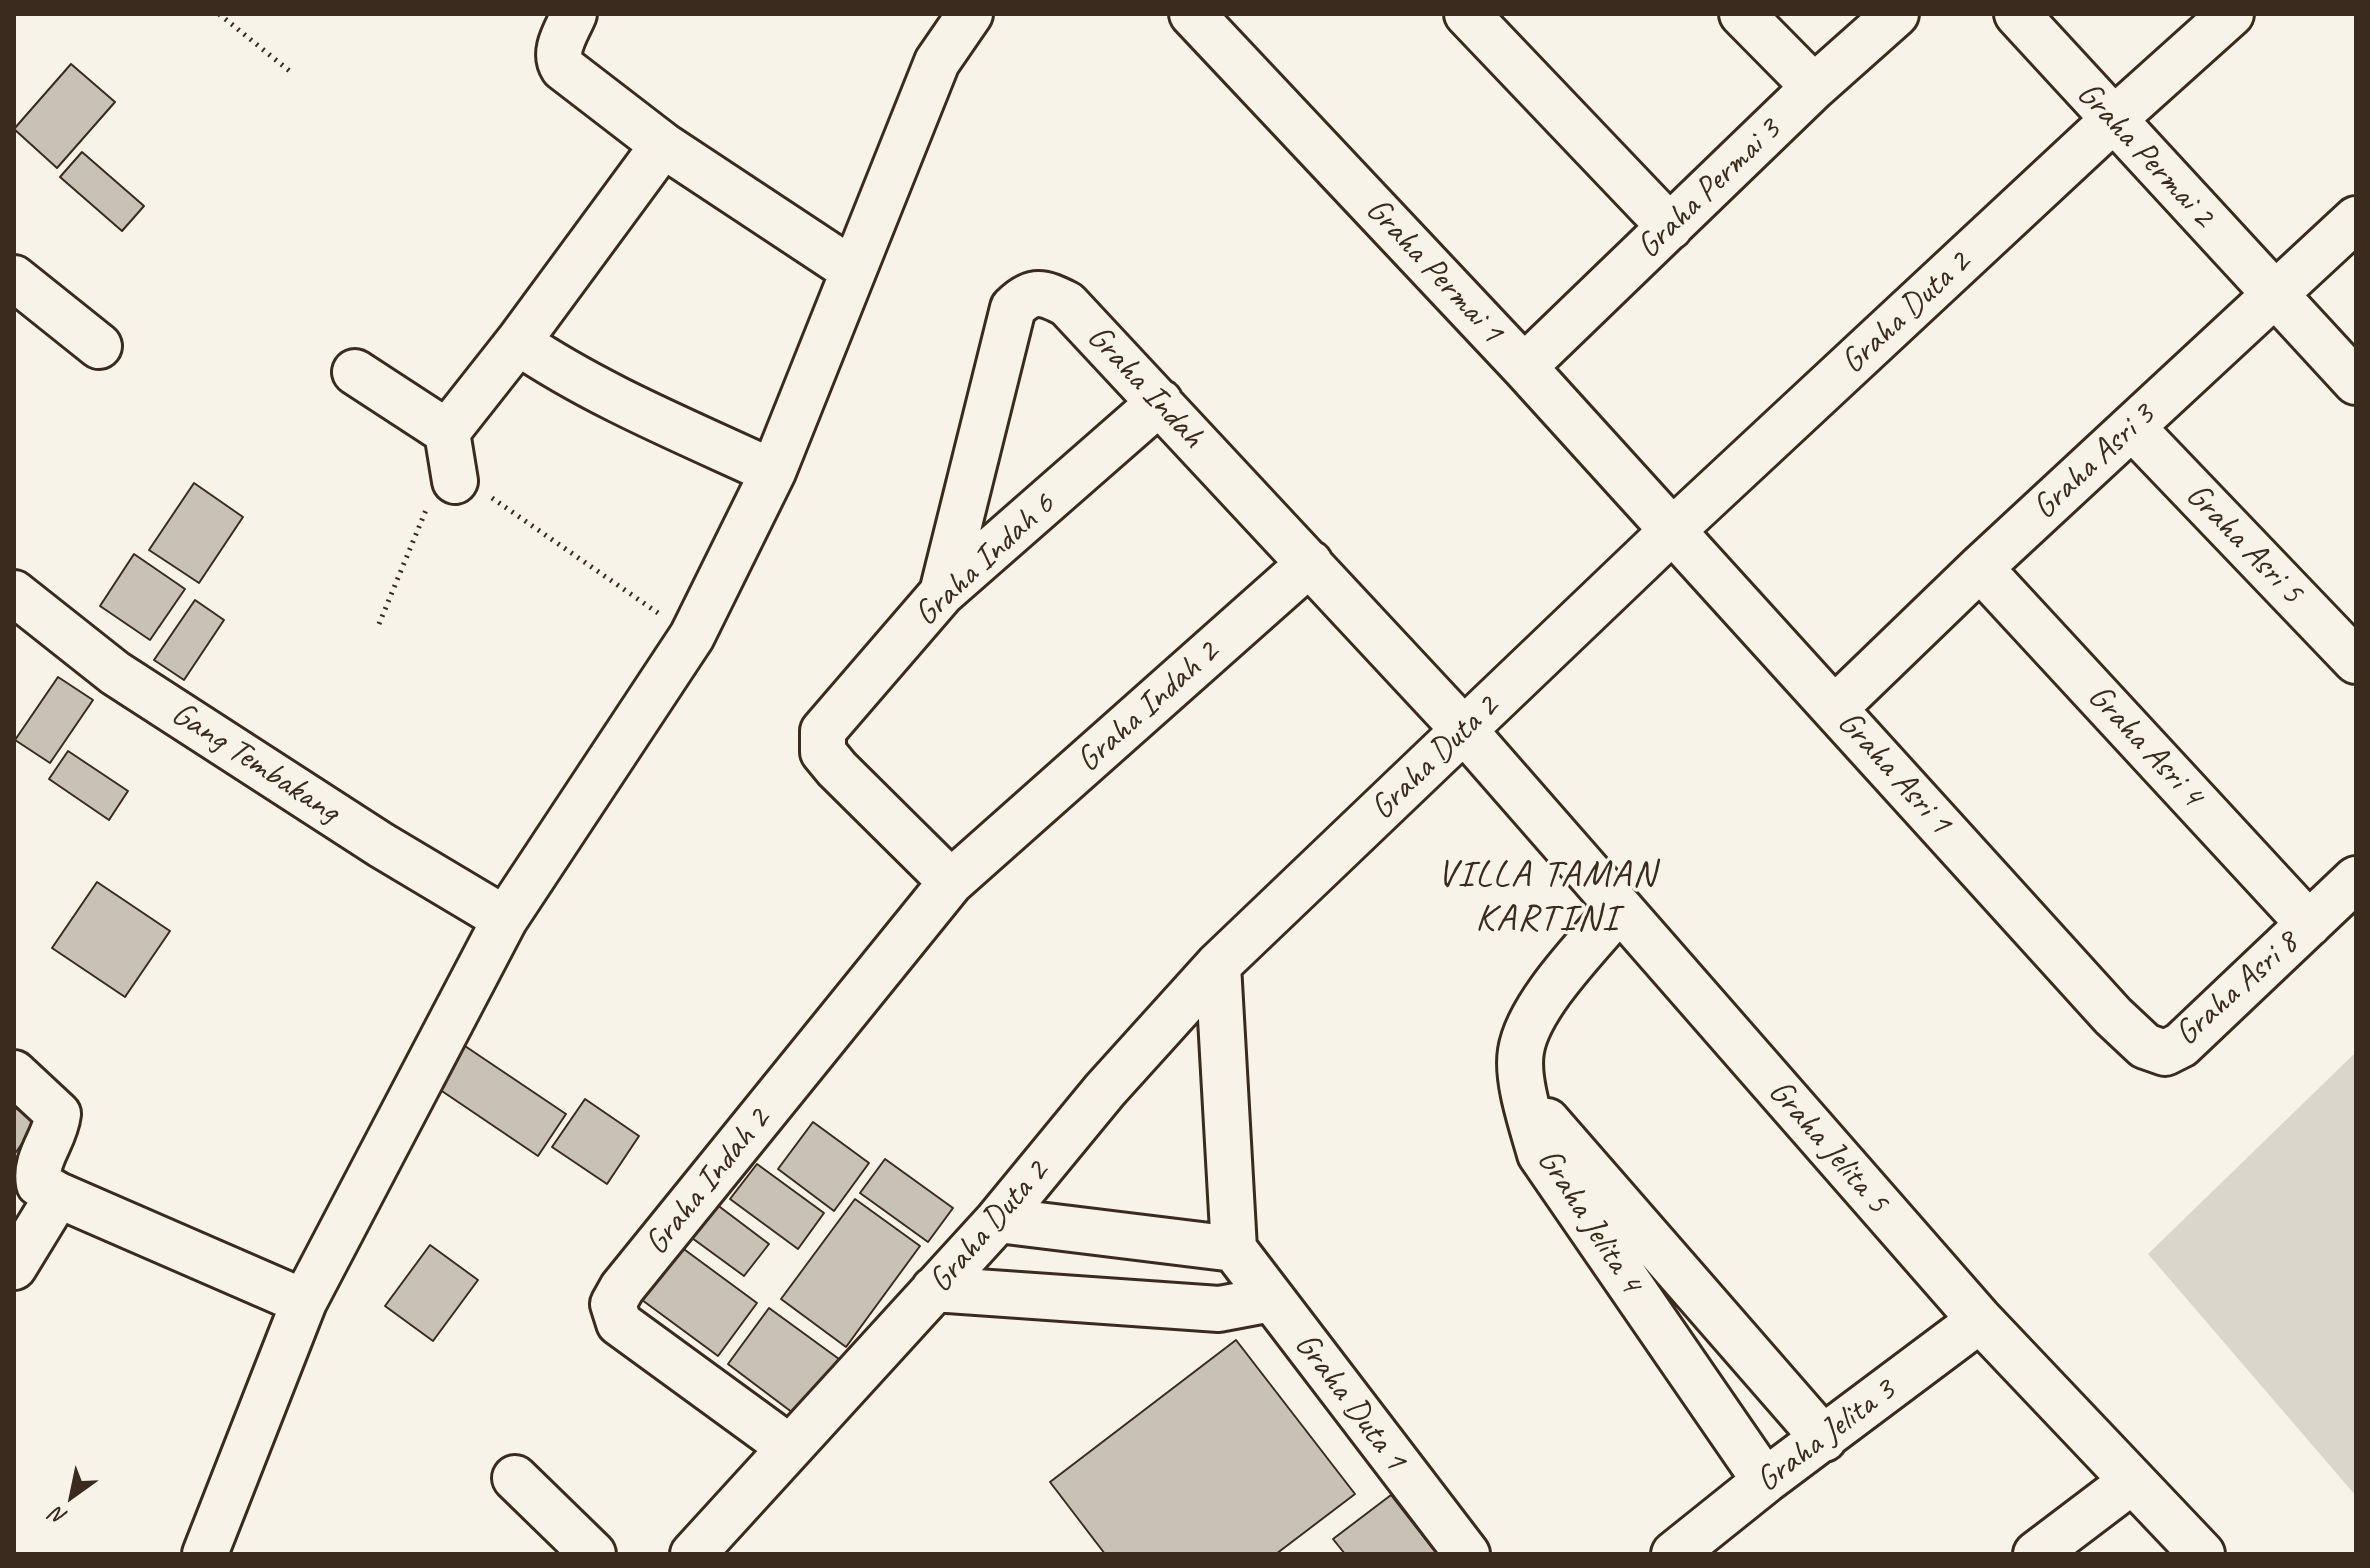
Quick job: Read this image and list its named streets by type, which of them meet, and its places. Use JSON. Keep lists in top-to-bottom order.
{
  "streets": {
    "street": [
      "Graha Permai 2",
      "Graha Permai 3",
      "Graha Permai 1",
      "Graha Duta 2",
      "Graha Indah",
      "Graha Asri 3",
      "Graha Asri 5",
      "Graha Indah 6",
      "Graha Indah 2",
      "Graha Asri 4",
      "Gang Tembakang",
      "Graha Asri 1",
      "Graha Asri 8",
      "Graha Jelita 5",
      "Graha Jelita 4",
      "Graha Duta 1",
      "Graha Jelita 3"
    ]
  },
  "crossings": [
    ["Graha Permai 2", "Graha Duta 2"],
    ["Graha Permai 2", "Graha Asri 3"],
    ["Graha Permai 3", "Graha Permai 1"],
    ["Graha Permai 1", "Graha Duta 2"],
    ["Graha Permai 1", "Graha Asri 1"],
    ["Graha Duta 2", "Graha Indah"],
    ["Graha Duta 2", "Graha Indah 2"],
    ["Graha Duta 2", "Graha Asri 1"],
    ["Graha Duta 2", "Graha Jelita 5"],
    ["Graha Indah", "Graha Indah 6"],
    ["Graha Indah", "Graha Indah 2"],
    ["Graha Indah", "Graha Jelita 5"],
    ["Graha Asri 3", "Graha Asri 5"],
    ["Graha Asri 3", "Graha Asri 4"],
    ["Graha Asri 3", "Graha Asri 1"],
    ["Graha Indah 6", "Graha Indah 2"],
    ["Graha Asri 4", "Graha Asri 8"],
    ["Graha Asri 1", "Graha Asri 8"],
    ["Graha Jelita 5", "Graha Jelita 4"],
    ["Graha Jelita 5", "Graha Jelita 3"],
    ["Graha Jelita 4", "Graha Jelita 3"]
  ],
  "districts": ["VILLA TAMAN KARTINI"],
  "north": "bottom left"
}
